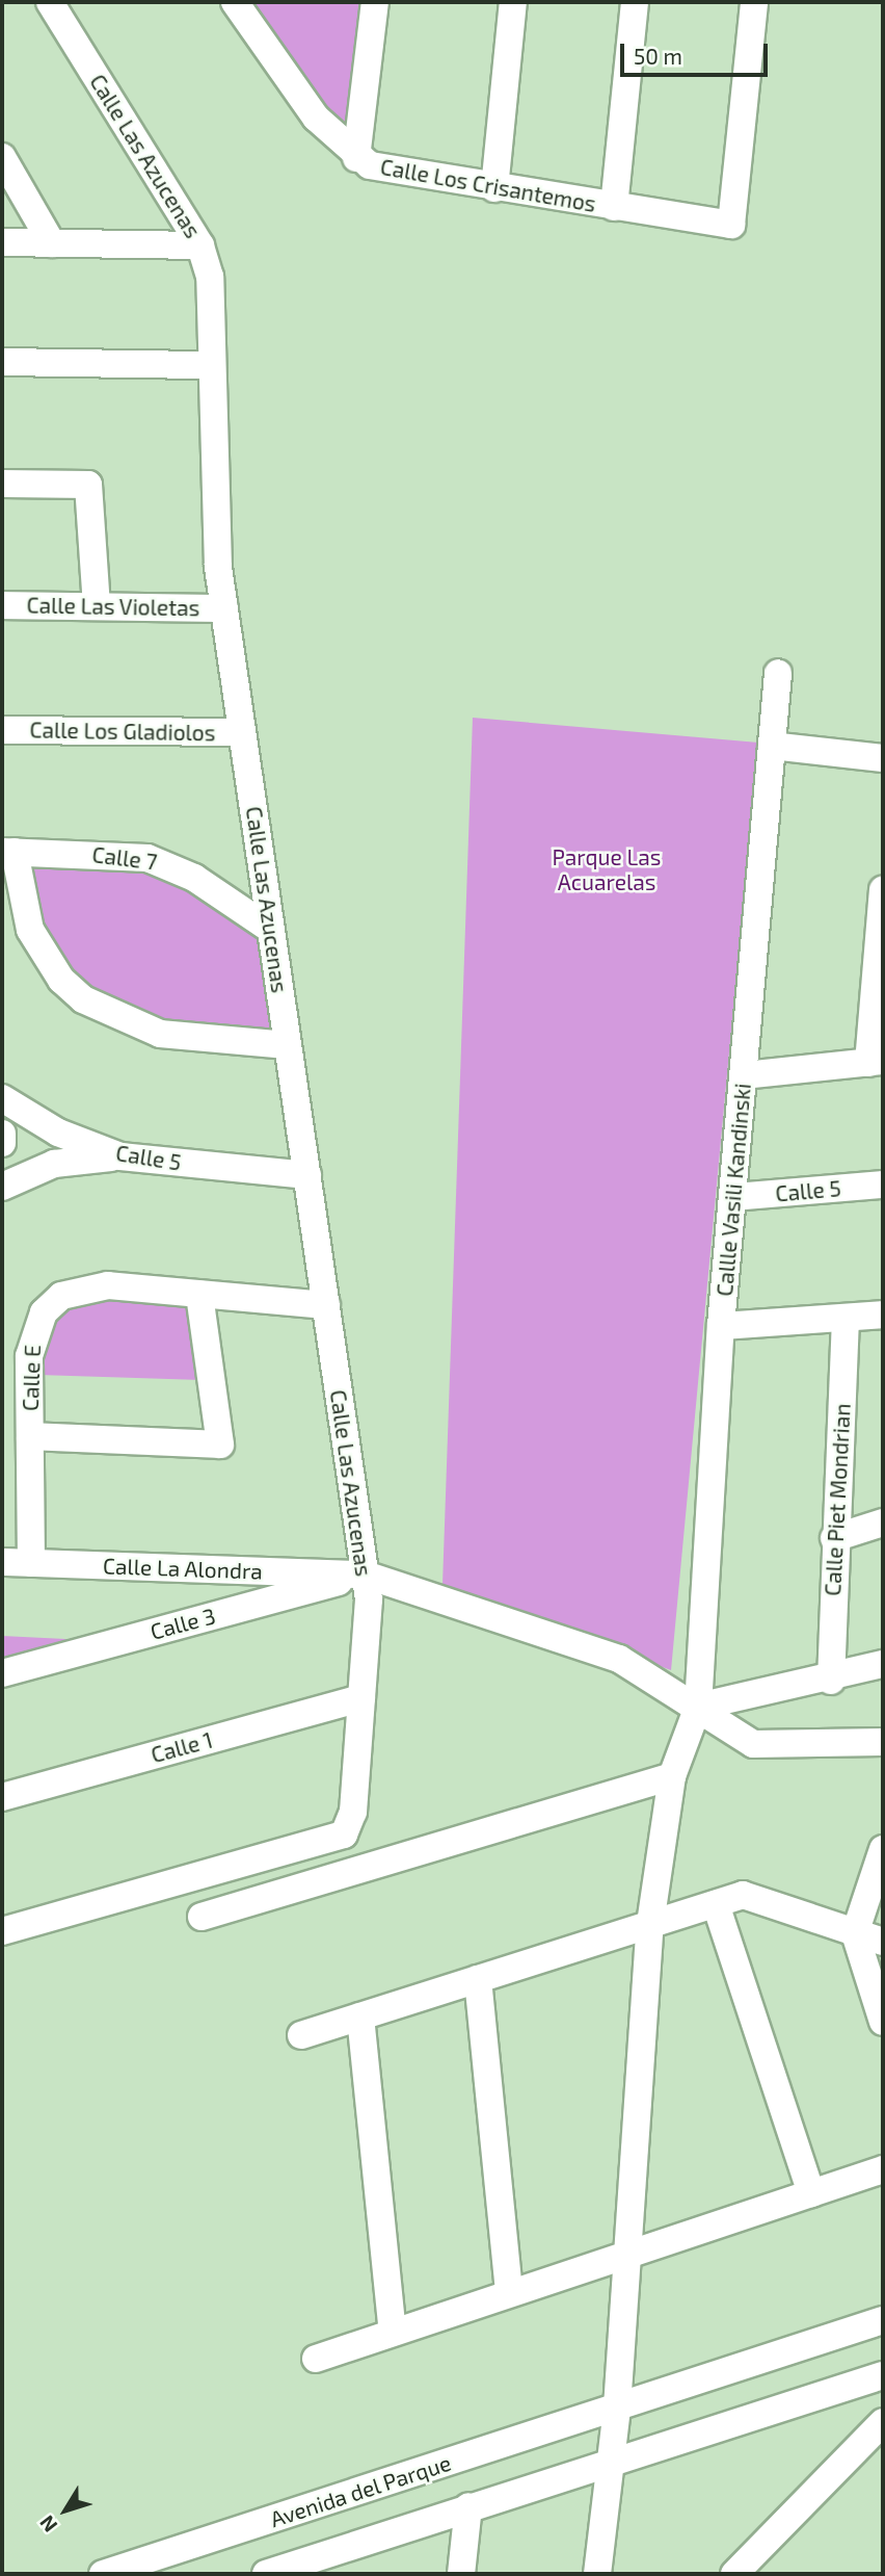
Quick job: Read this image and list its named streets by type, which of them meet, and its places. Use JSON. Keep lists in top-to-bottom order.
{
  "streets": {
    "street": [
      "Calle Las Azucenas",
      "Calle Los Crisantemos",
      "Calle Las Violetas",
      "Calle Los Gladiolos",
      "Calle 7",
      "Calle 5",
      "Callle Vasili Kandinski",
      "Calle E",
      "Calle Piet Mondrian",
      "Calle La Alondra",
      "Calle 3",
      "Calle 1",
      "Avenida del Parque"
    ]
  },
  "crossings": [
    ["Calle Las Azucenas", "Calle Las Violetas"],
    ["Calle Las Azucenas", "Calle Los Gladiolos"],
    ["Calle Las Azucenas", "Calle 7"],
    ["Calle Las Azucenas", "Calle 5"],
    ["Calle Las Azucenas", "Calle E"],
    ["Calle Las Azucenas", "Calle La Alondra"],
    ["Calle Las Azucenas", "Calle 3"],
    ["Calle Las Azucenas", "Calle 1"],
    ["Calle 5", "Callle Vasili Kandinski"],
    ["Callle Vasili Kandinski", "Calle La Alondra"],
    ["Callle Vasili Kandinski", "Avenida del Parque"],
    ["Calle E", "Calle La Alondra"],
    ["Calle La Alondra", "Calle 3"]
  ],
  "parks": ["Parque Las Acuarelas"],
  "scale_bar": "50 m",
  "north": "bottom left"
}
